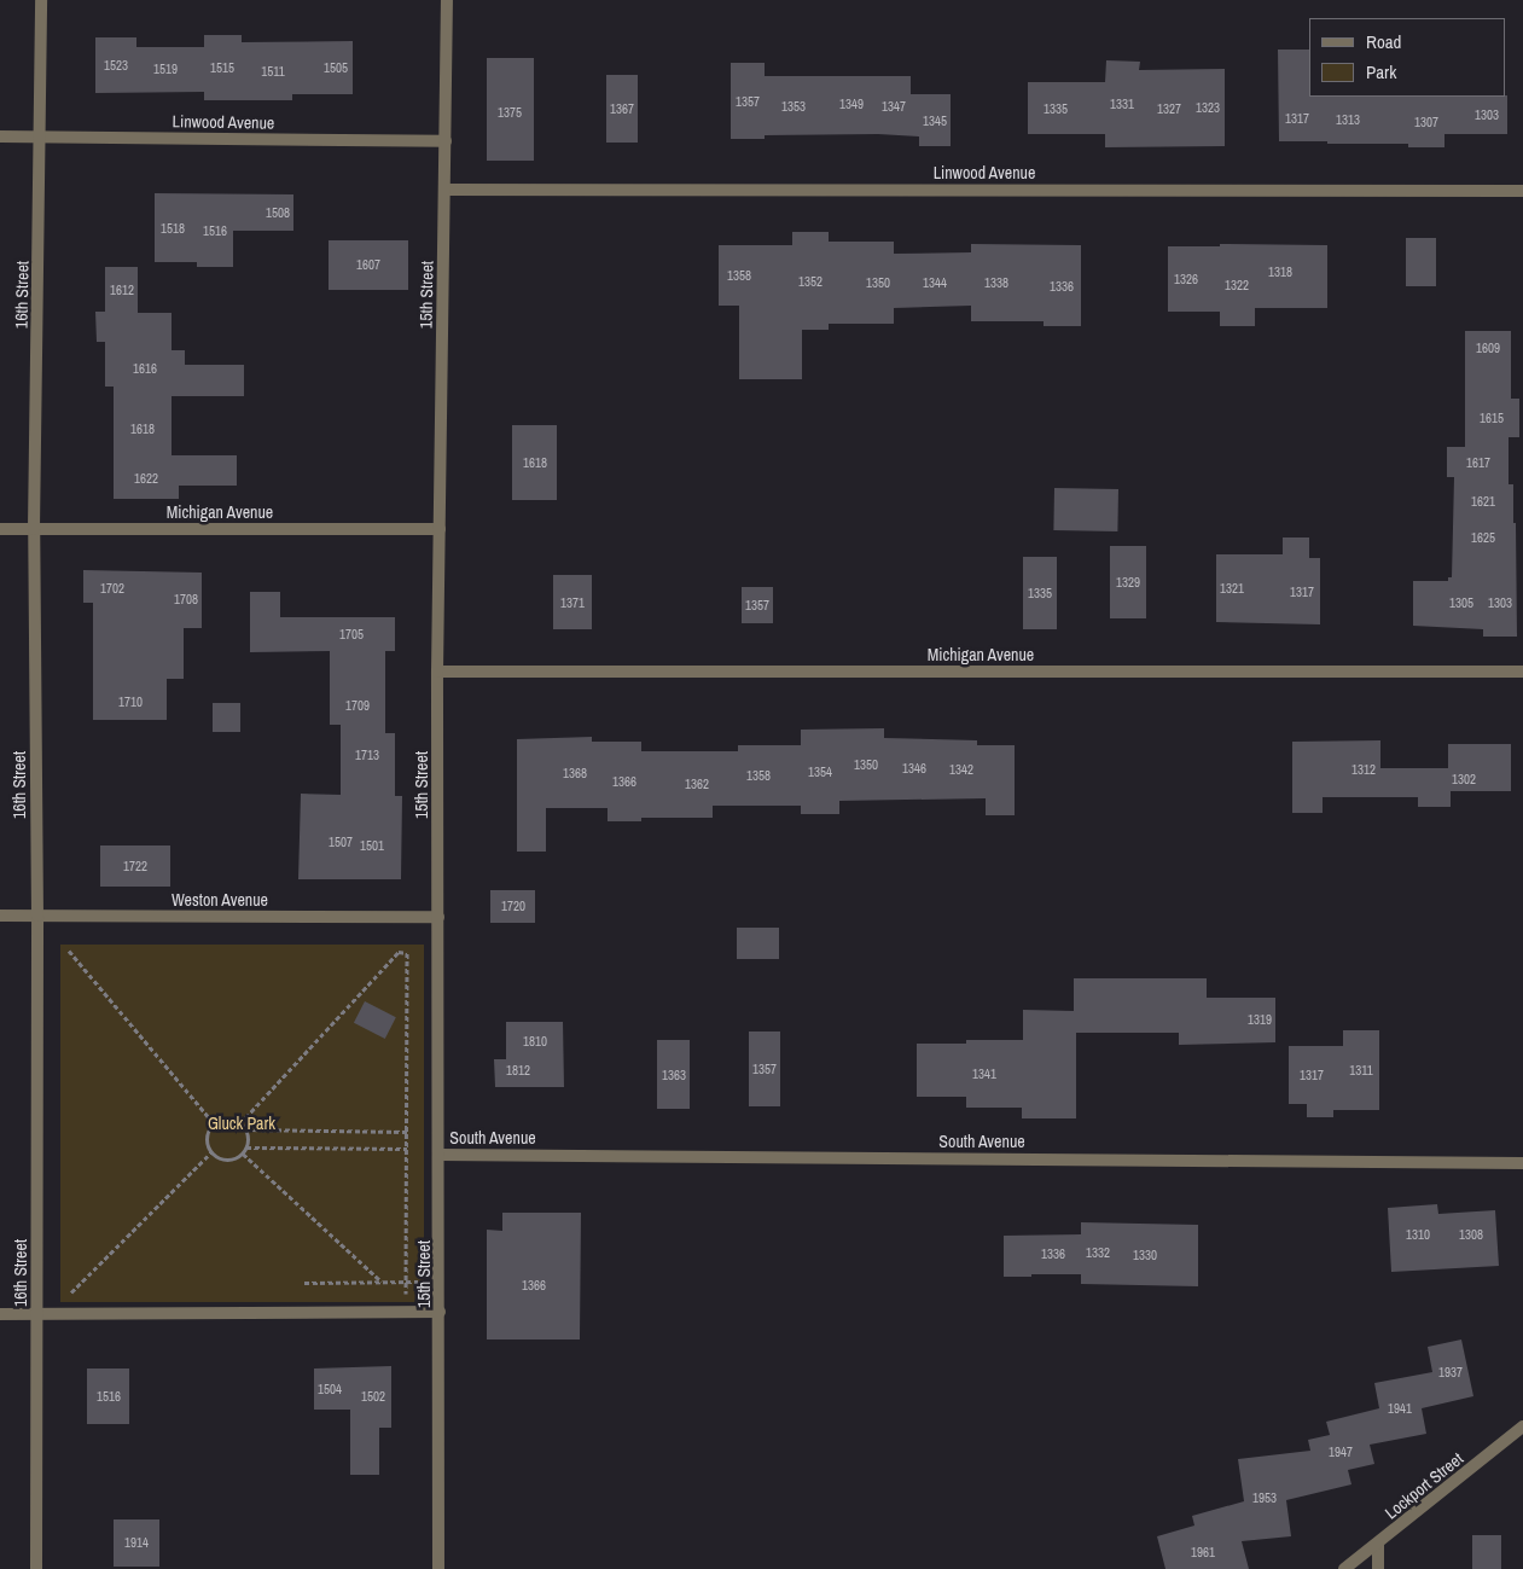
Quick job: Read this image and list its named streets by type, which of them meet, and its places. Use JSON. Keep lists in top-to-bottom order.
{
  "streets": {
    "street": [
      "Linwood Avenue",
      "16th Street",
      "15th Street",
      "Michigan Avenue",
      "Weston Avenue",
      "South Avenue",
      "Lockport Street"
    ]
  },
  "crossings": [
    ["Linwood Avenue", "16th Street"],
    ["Linwood Avenue", "15th Street"],
    ["16th Street", "Michigan Avenue"],
    ["16th Street", "Weston Avenue"],
    ["15th Street", "Michigan Avenue"],
    ["15th Street", "Weston Avenue"],
    ["15th Street", "South Avenue"]
  ],
  "parks": ["Gluck Park"],
  "house_numbers": [
    "1523",
    "1515",
    "1505",
    "1519",
    "1511",
    "1357",
    "1349",
    "1331",
    "1353",
    "1347",
    "1323",
    "1367",
    "1335",
    "1327",
    "1375",
    "1303",
    "1317",
    "1313",
    "1345",
    "1307",
    "1508",
    "1518",
    "1516",
    "1607",
    "1318",
    "1358",
    "1326",
    "1352",
    "1350",
    "1344",
    "1338",
    "1322",
    "1336",
    "1612",
    "1609",
    "1616",
    "1615",
    "1618",
    "1618",
    "1617",
    "1622",
    "1621",
    "1625",
    "1329",
    "1702",
    "1321",
    "1317",
    "1335",
    "1708",
    "1371",
    "1305",
    "1303",
    "1357",
    "1705",
    "1710",
    "1709",
    "1713",
    "1350",
    "1346",
    "1342",
    "1312",
    "1354",
    "1368",
    "1358",
    "1302",
    "1366",
    "1362",
    "1507",
    "1501",
    "1722",
    "1720",
    "1319",
    "1810",
    "1357",
    "1812",
    "1311",
    "1341",
    "1363",
    "1317",
    "1310",
    "1308",
    "1332",
    "1336",
    "1330",
    "1366",
    "1937",
    "1504",
    "1516",
    "1502",
    "1941",
    "1947",
    "1953",
    "1914",
    "1961"
  ],
  "legend": ["Road", "Park"]
}
